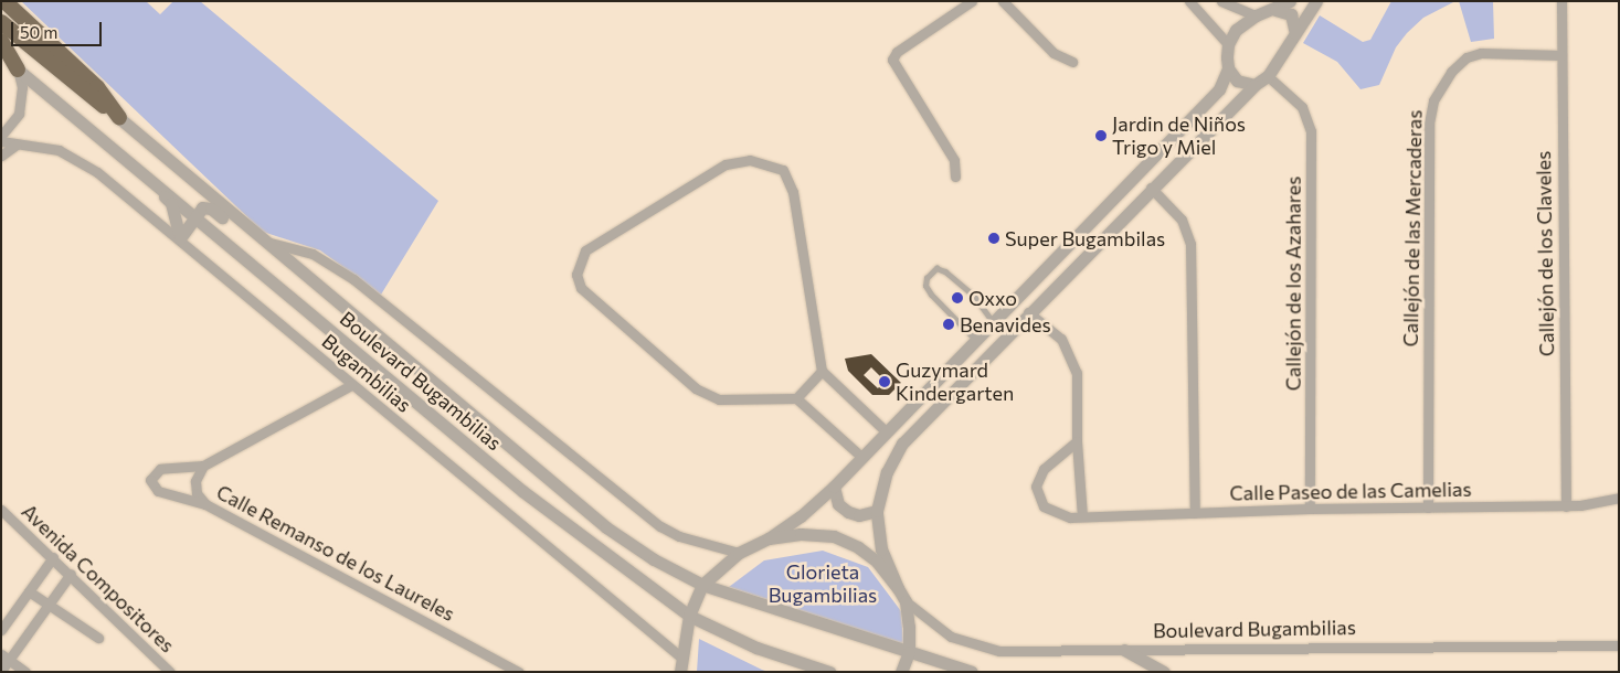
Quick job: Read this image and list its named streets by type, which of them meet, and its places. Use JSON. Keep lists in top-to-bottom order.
{
  "streets": {
    "street": [
      "Callejón de las Mercaderas",
      "Callejón de los Claveles",
      "Callejón de los Azahares",
      "Bugambilias",
      "Boulevard Bugambilias",
      "Calle Paseo de las Camelias",
      "Calle Remanso de los Laureles",
      "Avenida Compositores"
    ]
  },
  "crossings": [
    ["Callejón de las Mercaderas", "Callejón de los Claveles"],
    ["Callejón de las Mercaderas", "Calle Paseo de las Camelias"],
    ["Callejón de los Claveles", "Calle Paseo de las Camelias"],
    ["Callejón de los Azahares", "Calle Paseo de las Camelias"],
    ["Bugambilias", "Calle Remanso de los Laureles"]
  ],
  "parks": ["Glorieta Bugambilias"],
  "places": [
    "Jardin de Niños Trigo y Miel",
    "Super Bugambilas",
    "Oxxo",
    "Benavides",
    "Guzymard Kindergarten"
  ],
  "scale_bar": "50 m"
}
